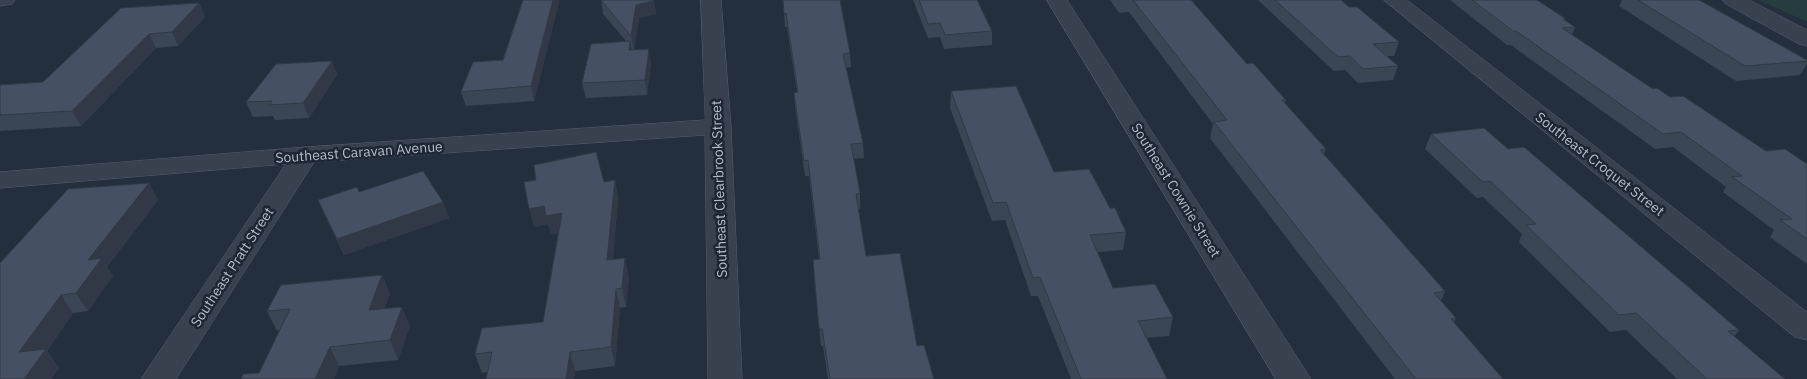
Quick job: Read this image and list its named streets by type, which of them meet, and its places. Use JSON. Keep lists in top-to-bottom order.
{
  "streets": {
    "street": [
      "Southeast Caravan Avenue",
      "Southeast Croquet Street",
      "Southeast Clearbrook Street",
      "Southeast Cownie Street",
      "Southeast Pratt Street"
    ]
  },
  "crossings": [
    ["Southeast Caravan Avenue", "Southeast Clearbrook Street"],
    ["Southeast Caravan Avenue", "Southeast Pratt Street"]
  ]
}
